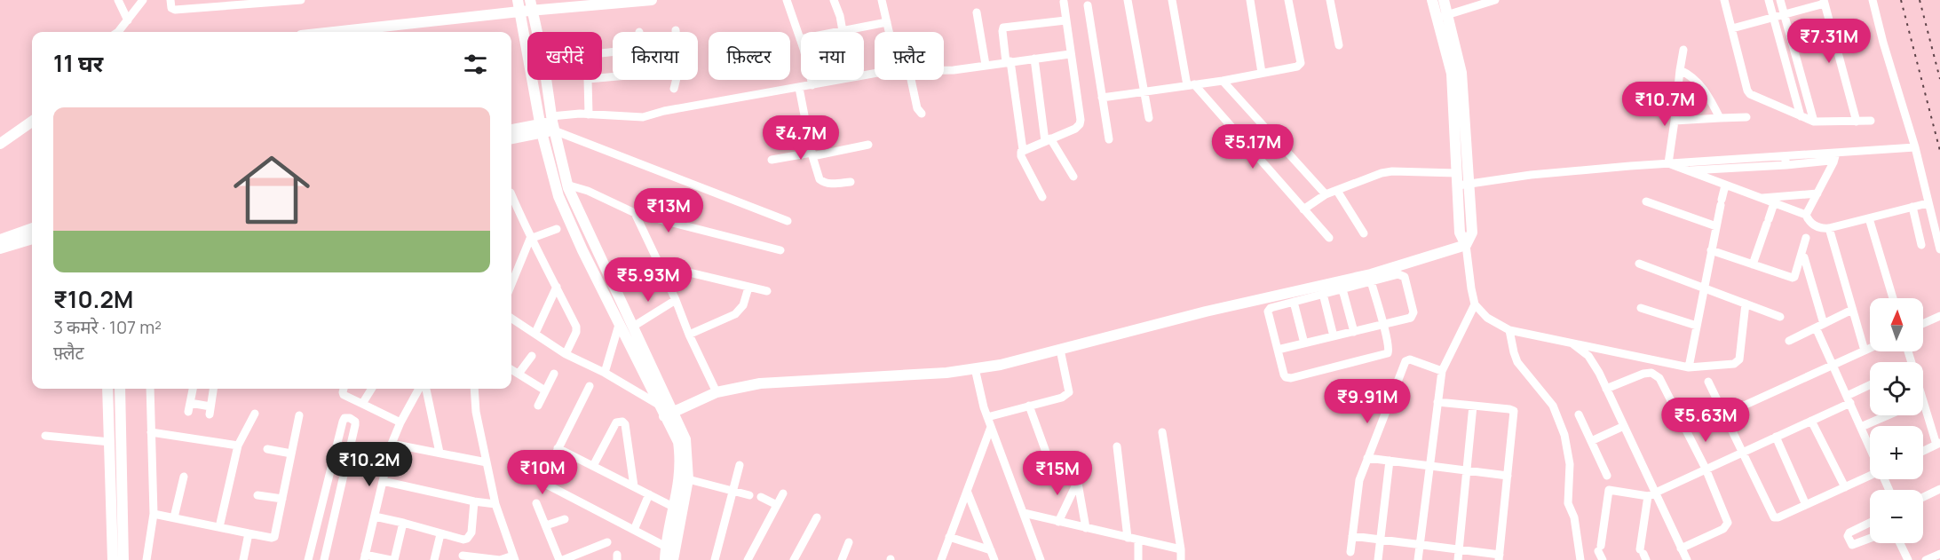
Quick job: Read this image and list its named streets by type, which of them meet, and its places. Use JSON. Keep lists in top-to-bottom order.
{
  "north": "top",
  "page": {
    "price": [
      "₹7.31M",
      "₹10.7M",
      "₹4.7M",
      "₹5.17M",
      "₹13M",
      "₹5.93M",
      "₹9.91M",
      "₹5.63M",
      "₹10.2M",
      "₹10M",
      "₹15M"
    ],
    "chip": [
      "खरीदें",
      "किराया",
      "फ़िल्टर",
      "नया",
      "फ़्लैट"
    ],
    "heading": "11 घर",
    "list": [
      {
        "name": "₹10.2M",
        "note": "3 कमरे · 107 m² · फ़्लैट"
      }
    ],
    "map_buttons": ["+", "−"]
  }
}
